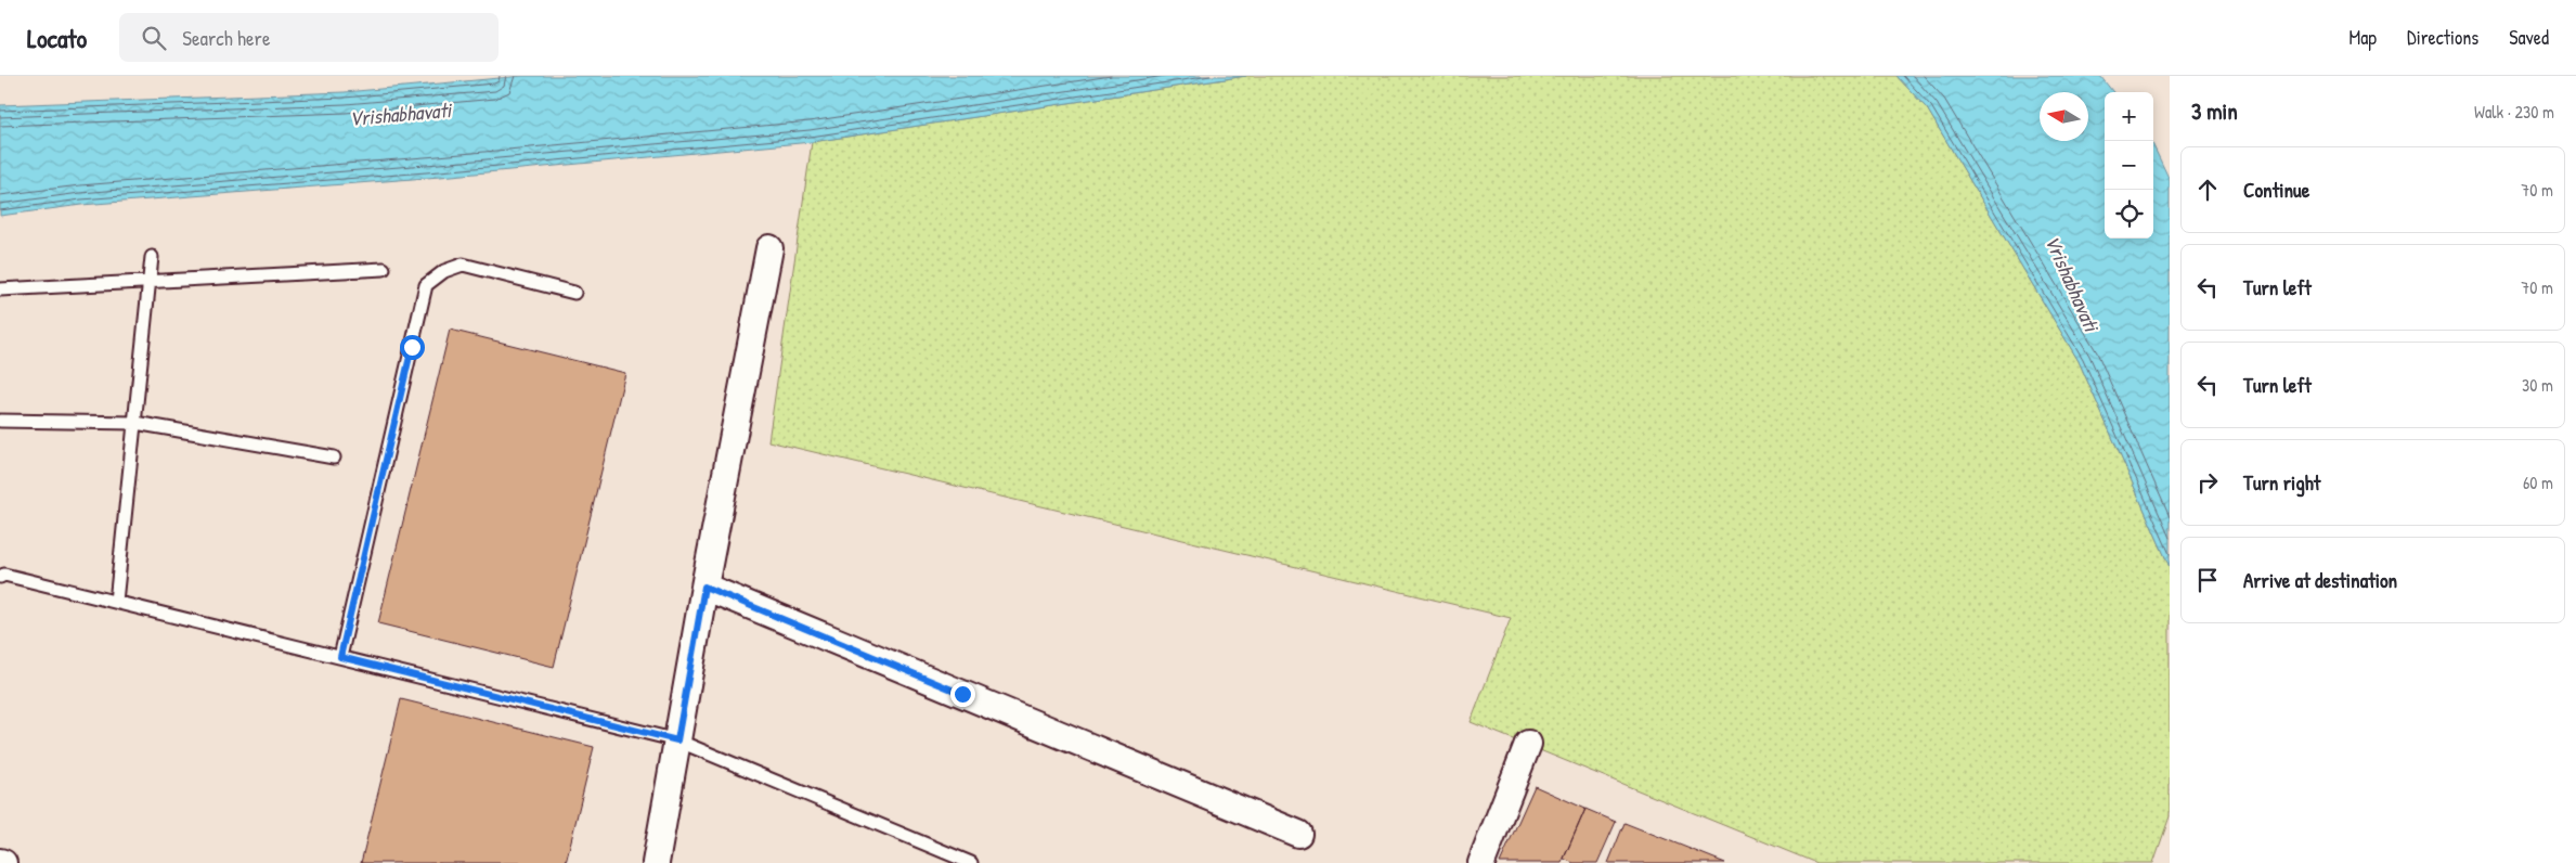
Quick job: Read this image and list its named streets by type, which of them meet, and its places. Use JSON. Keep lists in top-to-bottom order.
{
  "water": ["Vrishabhavati"],
  "north": "left",
  "page": {
    "header": "Locato",
    "search": "Search here",
    "nav": ["Map", "Directions", "Saved"],
    "heading": ["3 min", "Walk · 230 m"],
    "map_buttons": ["+", "−"],
    "list": [
      ["Continue", "70 m"],
      ["Turn left", "70 m"],
      ["Turn left", "30 m"],
      ["Turn right", "60 m"],
      "Arrive at destination"
    ]
  }
}
